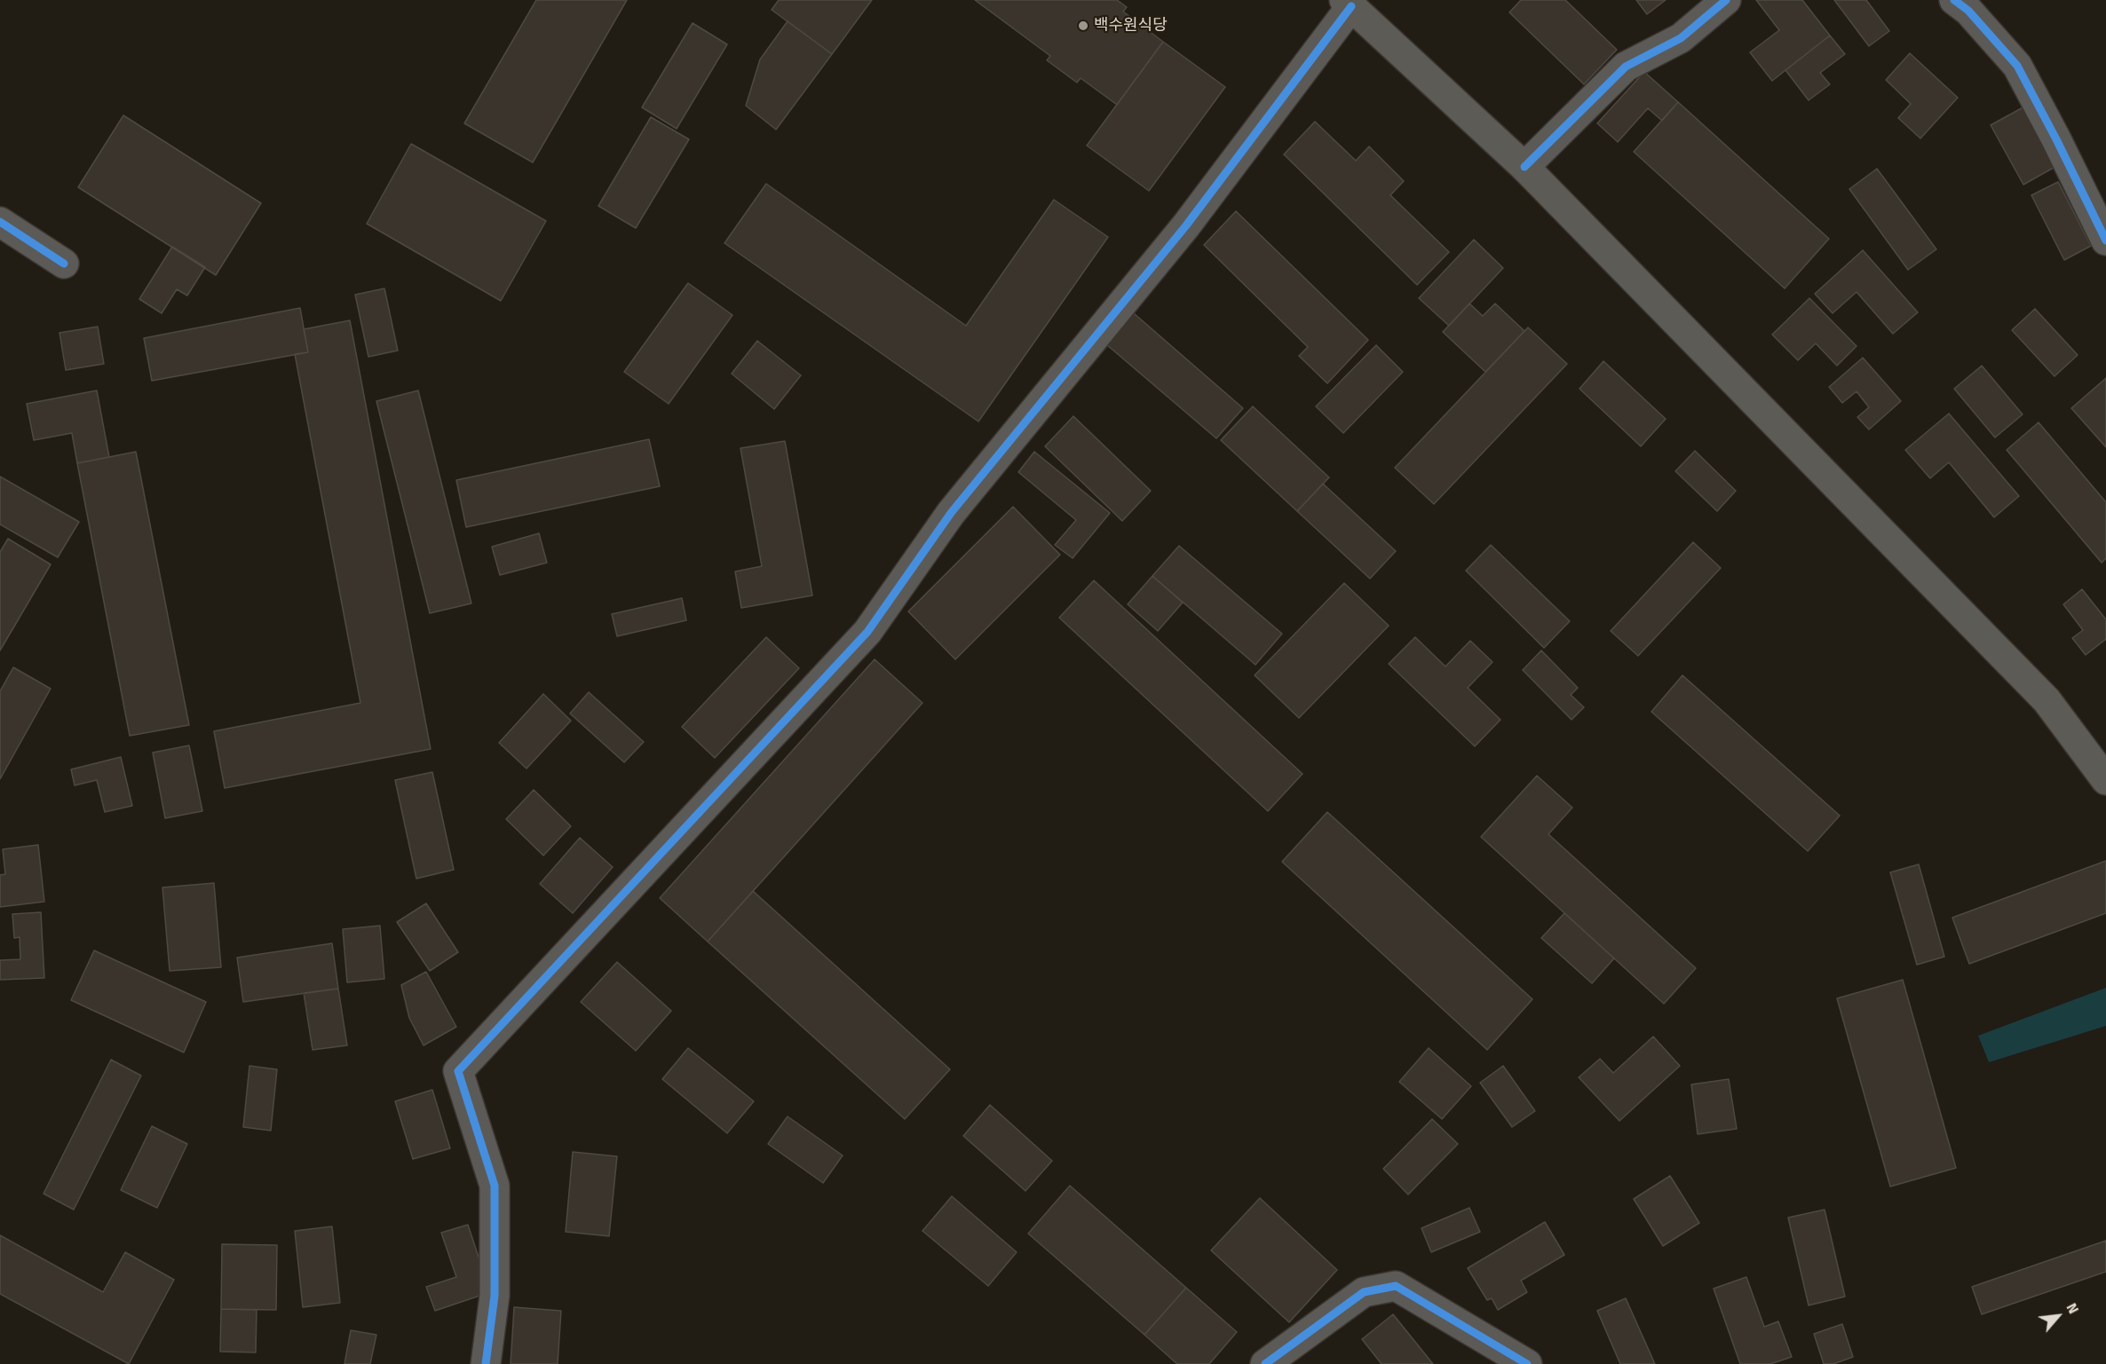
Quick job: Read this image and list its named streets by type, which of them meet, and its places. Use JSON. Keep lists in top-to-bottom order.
{
  "places": ["백수원식당"],
  "north": "top right"
}
